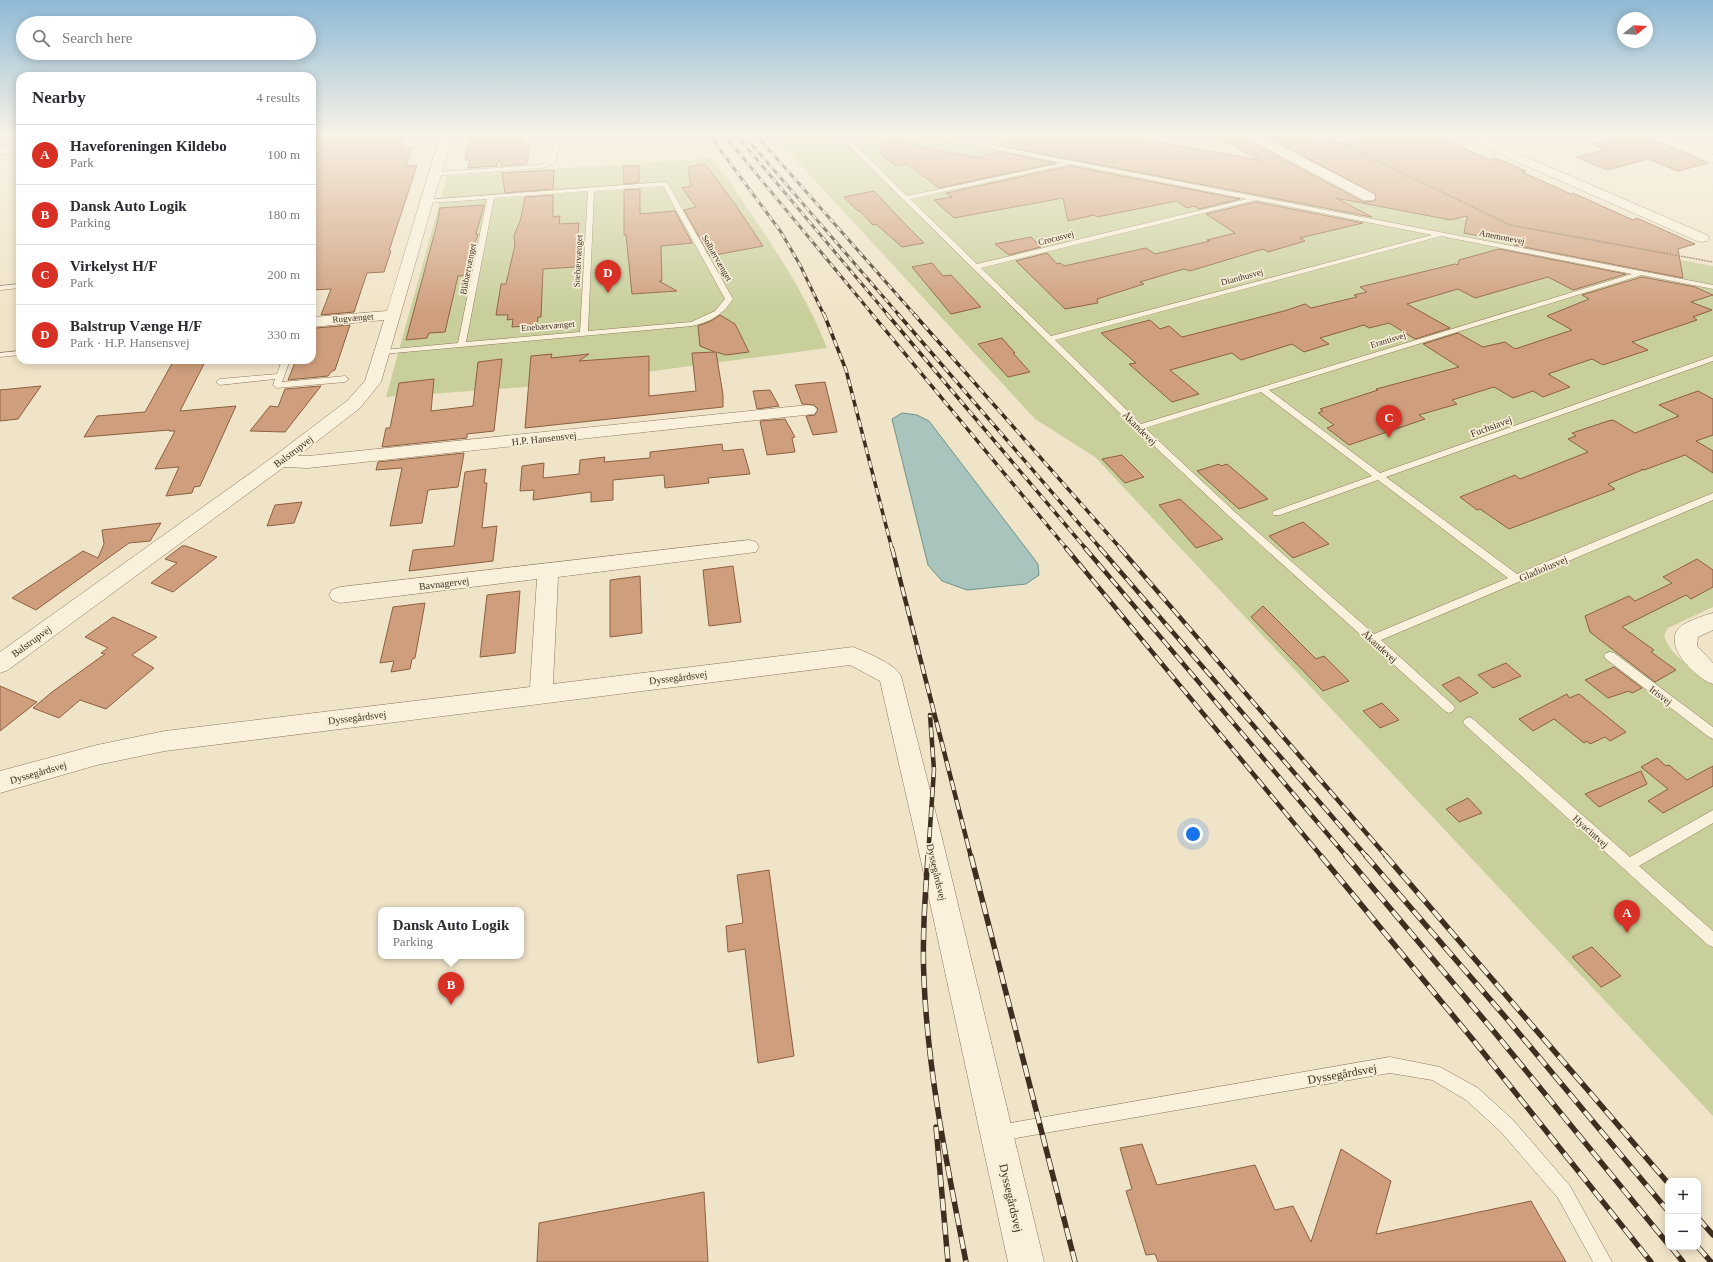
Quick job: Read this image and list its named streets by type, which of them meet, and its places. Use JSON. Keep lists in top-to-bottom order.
{
  "streets": {
    "street": [
      "Rugvænget",
      "H.P. Hansensvej",
      "Balstrupvej",
      "Bavnagervej",
      "Dyssegårdsvej"
    ],
    "lane": [
      "Anemonevej",
      "Crocusvej",
      "Solbærvænget",
      "Snebærvænget",
      "Blåbærvænget",
      "Dianthusvej",
      "Enebærvænget",
      "Erantisvej",
      "Fuchsiavej",
      "Åkandevej",
      "Gladiolusvej",
      "Irisvej",
      "Hyacintvej"
    ]
  },
  "crossings": [
    ["Anemonevej", "Crocusvej"],
    ["Anemonevej", "Dianthusvej"],
    ["Anemonevej", "Erantisvej"],
    ["Crocusvej", "Åkandevej"],
    ["Solbærvænget", "Enebærvænget"],
    ["Snebærvænget", "Enebærvænget"],
    ["Blåbærvænget", "Enebærvænget"],
    ["Dianthusvej", "Åkandevej"],
    ["Rugvænget", "Balstrupvej"],
    ["Enebærvænget", "Balstrupvej"],
    ["Erantisvej", "Åkandevej"],
    ["Åkandevej", "Gladiolusvej"],
    ["H.P. Hansensvej", "Balstrupvej"]
  ],
  "north": "right",
  "page": {
    "search": "Search here",
    "heading": ["Nearby", "4 results"],
    "list": [
      {
        "mark": "A",
        "name": "Haveforeningen Kildebo",
        "note": "Park",
        "value": "100 m"
      },
      {
        "mark": "B",
        "name": "Dansk Auto Logik",
        "note": "Parking",
        "value": "180 m"
      },
      {
        "mark": "C",
        "name": "Virkelyst H/F",
        "note": "Park",
        "value": "200 m"
      },
      {
        "mark": "D",
        "name": "Balstrup Vænge H/F",
        "note": "Park · H.P. Hansensvej",
        "value": "330 m"
      }
    ],
    "pins": [
      "D",
      "C",
      "A",
      "B"
    ],
    "popup": ["Dansk Auto Logik", "Parking"],
    "map_buttons": ["+", "−"]
  }
}
